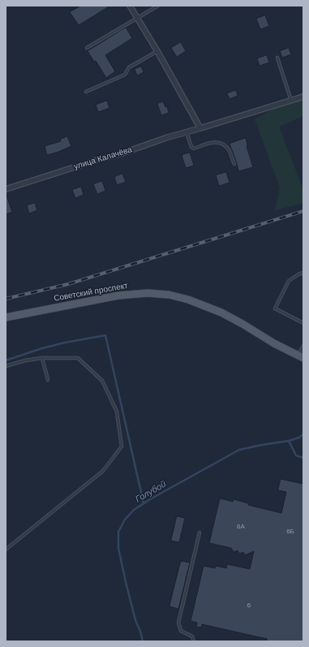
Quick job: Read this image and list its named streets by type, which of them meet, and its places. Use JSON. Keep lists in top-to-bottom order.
{
  "streets": {
    "main road": ["Советский проспект"],
    "street": ["улица Калачёва"]
  },
  "water": ["Голубой"],
  "house_numbers": ["6А", "6Б", "6"]
}
